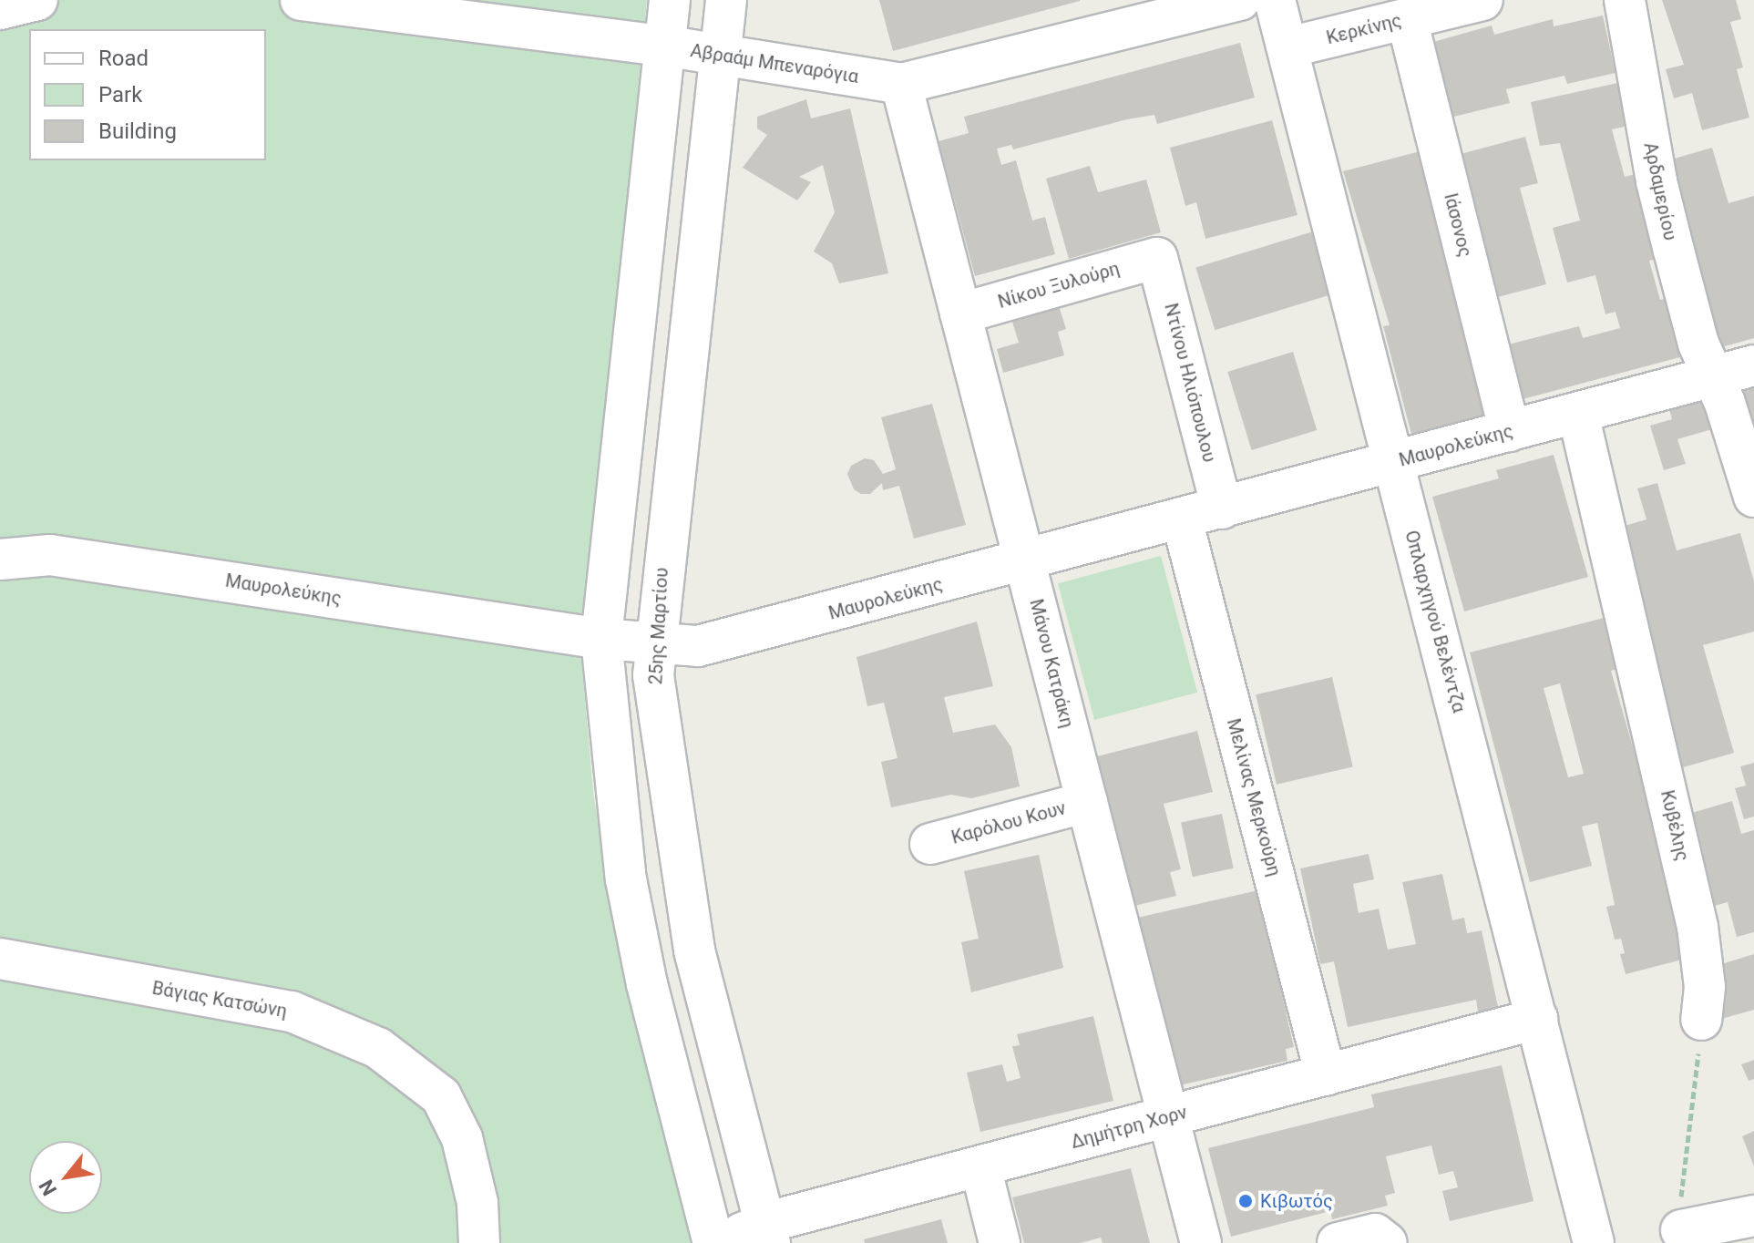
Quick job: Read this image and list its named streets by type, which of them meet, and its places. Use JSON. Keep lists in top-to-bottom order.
{
  "streets": {
    "street": [
      "Κερκίνης",
      "Αβραάμ Μπεναρόγια",
      "Αρδαμερίου",
      "Ιάσoνος",
      "Νίκου Ξυλούρη",
      "Ντίνου Ηλιόπουλου",
      "Μαυρολεύκης",
      "Οπλαρχηγού Βελέντζα",
      "25ης Μαρτίου",
      "Μάνου Κατράκη",
      "Μελίνας Μερκούρη",
      "Καρόλου Κουν",
      "Κυβέλης",
      "Βάγιας Κατσώνη",
      "Δημήτρη Χορν"
    ]
  },
  "crossings": [
    ["Κερκίνης", "Ιάσoνος"],
    ["Κερκίνης", "Οπλαρχηγού Βελέντζα"],
    ["Αβραάμ Μπεναρόγια", "25ης Μαρτίου"],
    ["Αβραάμ Μπεναρόγια", "Μάνου Κατράκη"],
    ["Αρδαμερίου", "Μαυρολεύκης"],
    ["Ιάσoνος", "Μαυρολεύκης"],
    ["Νίκου Ξυλούρη", "Ντίνου Ηλιόπουλου"],
    ["Νίκου Ξυλούρη", "Μάνου Κατράκη"],
    ["Ντίνου Ηλιόπουλου", "Μαυρολεύκης"],
    ["Μαυρολεύκης", "Οπλαρχηγού Βελέντζα"],
    ["Μαυρολεύκης", "25ης Μαρτίου"],
    ["Μαυρολεύκης", "Μάνου Κατράκη"],
    ["Μαυρολεύκης", "Μελίνας Μερκούρη"],
    ["Μαυρολεύκης", "Κυβέλης"],
    ["Οπλαρχηγού Βελέντζα", "Δημήτρη Χορν"],
    ["25ης Μαρτίου", "Δημήτρη Χορν"],
    ["Μάνου Κατράκη", "Καρόλου Κουν"],
    ["Μάνου Κατράκη", "Δημήτρη Χορν"],
    ["Μελίνας Μερκούρη", "Δημήτρη Χορν"]
  ],
  "places": ["Κιβωτός"],
  "legend": ["Road", "Park", "Building"],
  "north": "bottom left"
}
